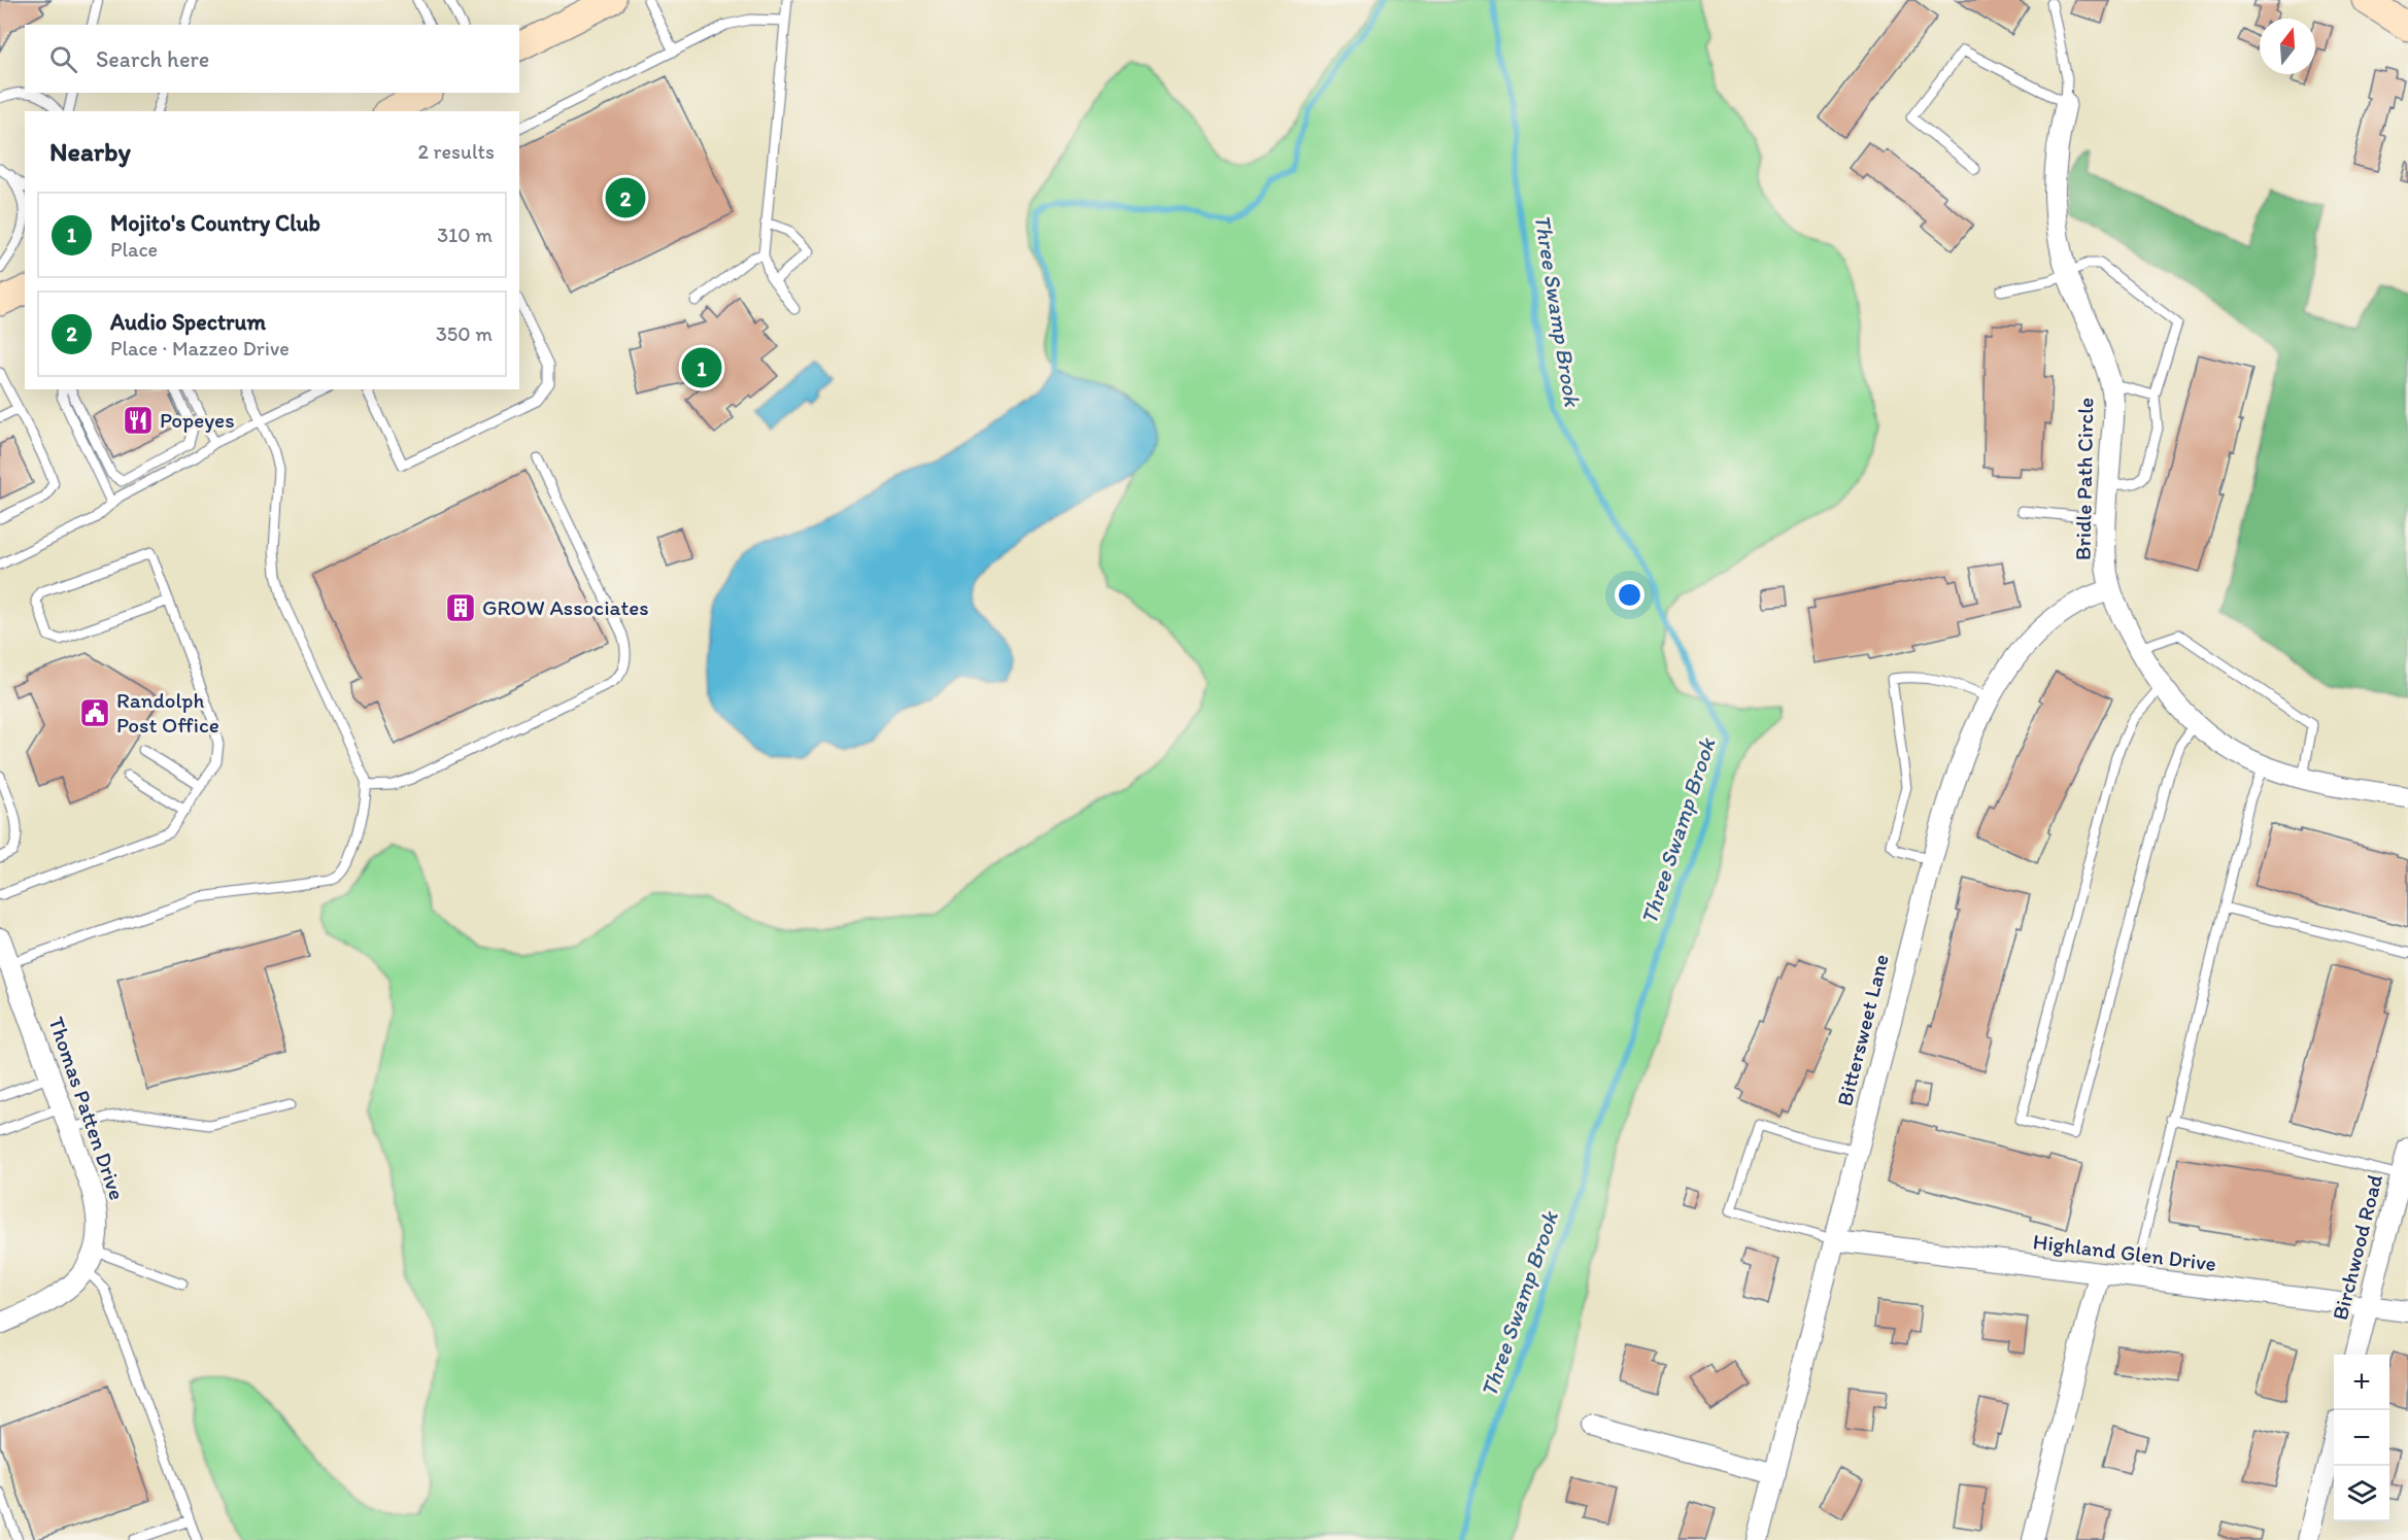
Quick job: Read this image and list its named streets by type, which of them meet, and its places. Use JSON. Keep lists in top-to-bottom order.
{
  "streets": {
    "street": [
      "Bridle Path Circle",
      "Bittersweet Lane",
      "Thomas Patten Drive",
      "Birchwood Road",
      "Highland Glen Drive"
    ]
  },
  "crossings": [
    ["Bridle Path Circle", "Bittersweet Lane"],
    ["Bittersweet Lane", "Highland Glen Drive"],
    ["Birchwood Road", "Highland Glen Drive"]
  ],
  "water": ["Three Swamp Brook"],
  "places": {
    "restaurant": ["Popeyes"],
    "building": ["GROW Associates"],
    "public building": ["Randolph Post Office"]
  },
  "north": "top",
  "page": {
    "search": "Search here",
    "heading": ["Nearby", "2 results"],
    "pins": ["2", "1"],
    "list": [
      {
        "mark": "1",
        "name": "Mojito's Country Club",
        "note": "Place",
        "value": "310 m"
      },
      {
        "mark": "2",
        "name": "Audio Spectrum",
        "note": "Place · Mazzeo Drive",
        "value": "350 m"
      }
    ],
    "map_buttons": ["+", "−"]
  }
}
